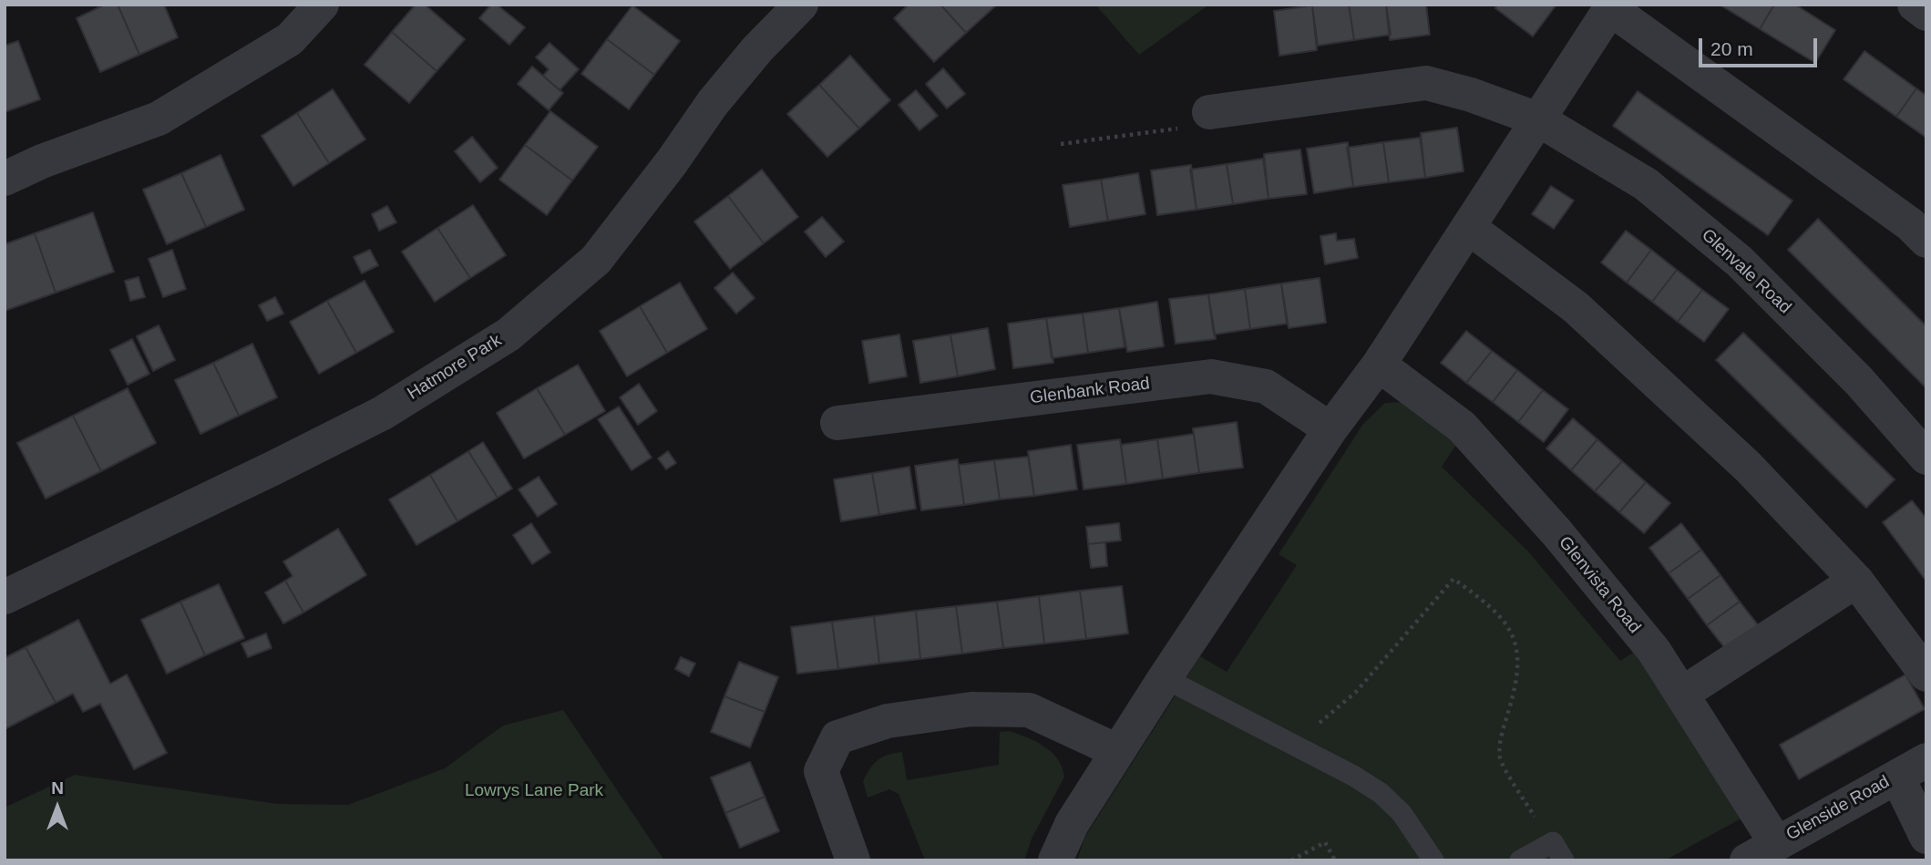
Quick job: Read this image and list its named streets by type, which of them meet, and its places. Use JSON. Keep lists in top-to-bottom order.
{
  "streets": {
    "street": [
      "Glenvale Road",
      "Hatmore Park",
      "Glenbank Road",
      "Glenvista Road",
      "Glenside Road"
    ]
  },
  "crossings": [
    ["Glenvista Road", "Glenside Road"]
  ],
  "parks": ["Lowrys Lane Park"],
  "scale_bar": "20 m",
  "north": "top"
}
